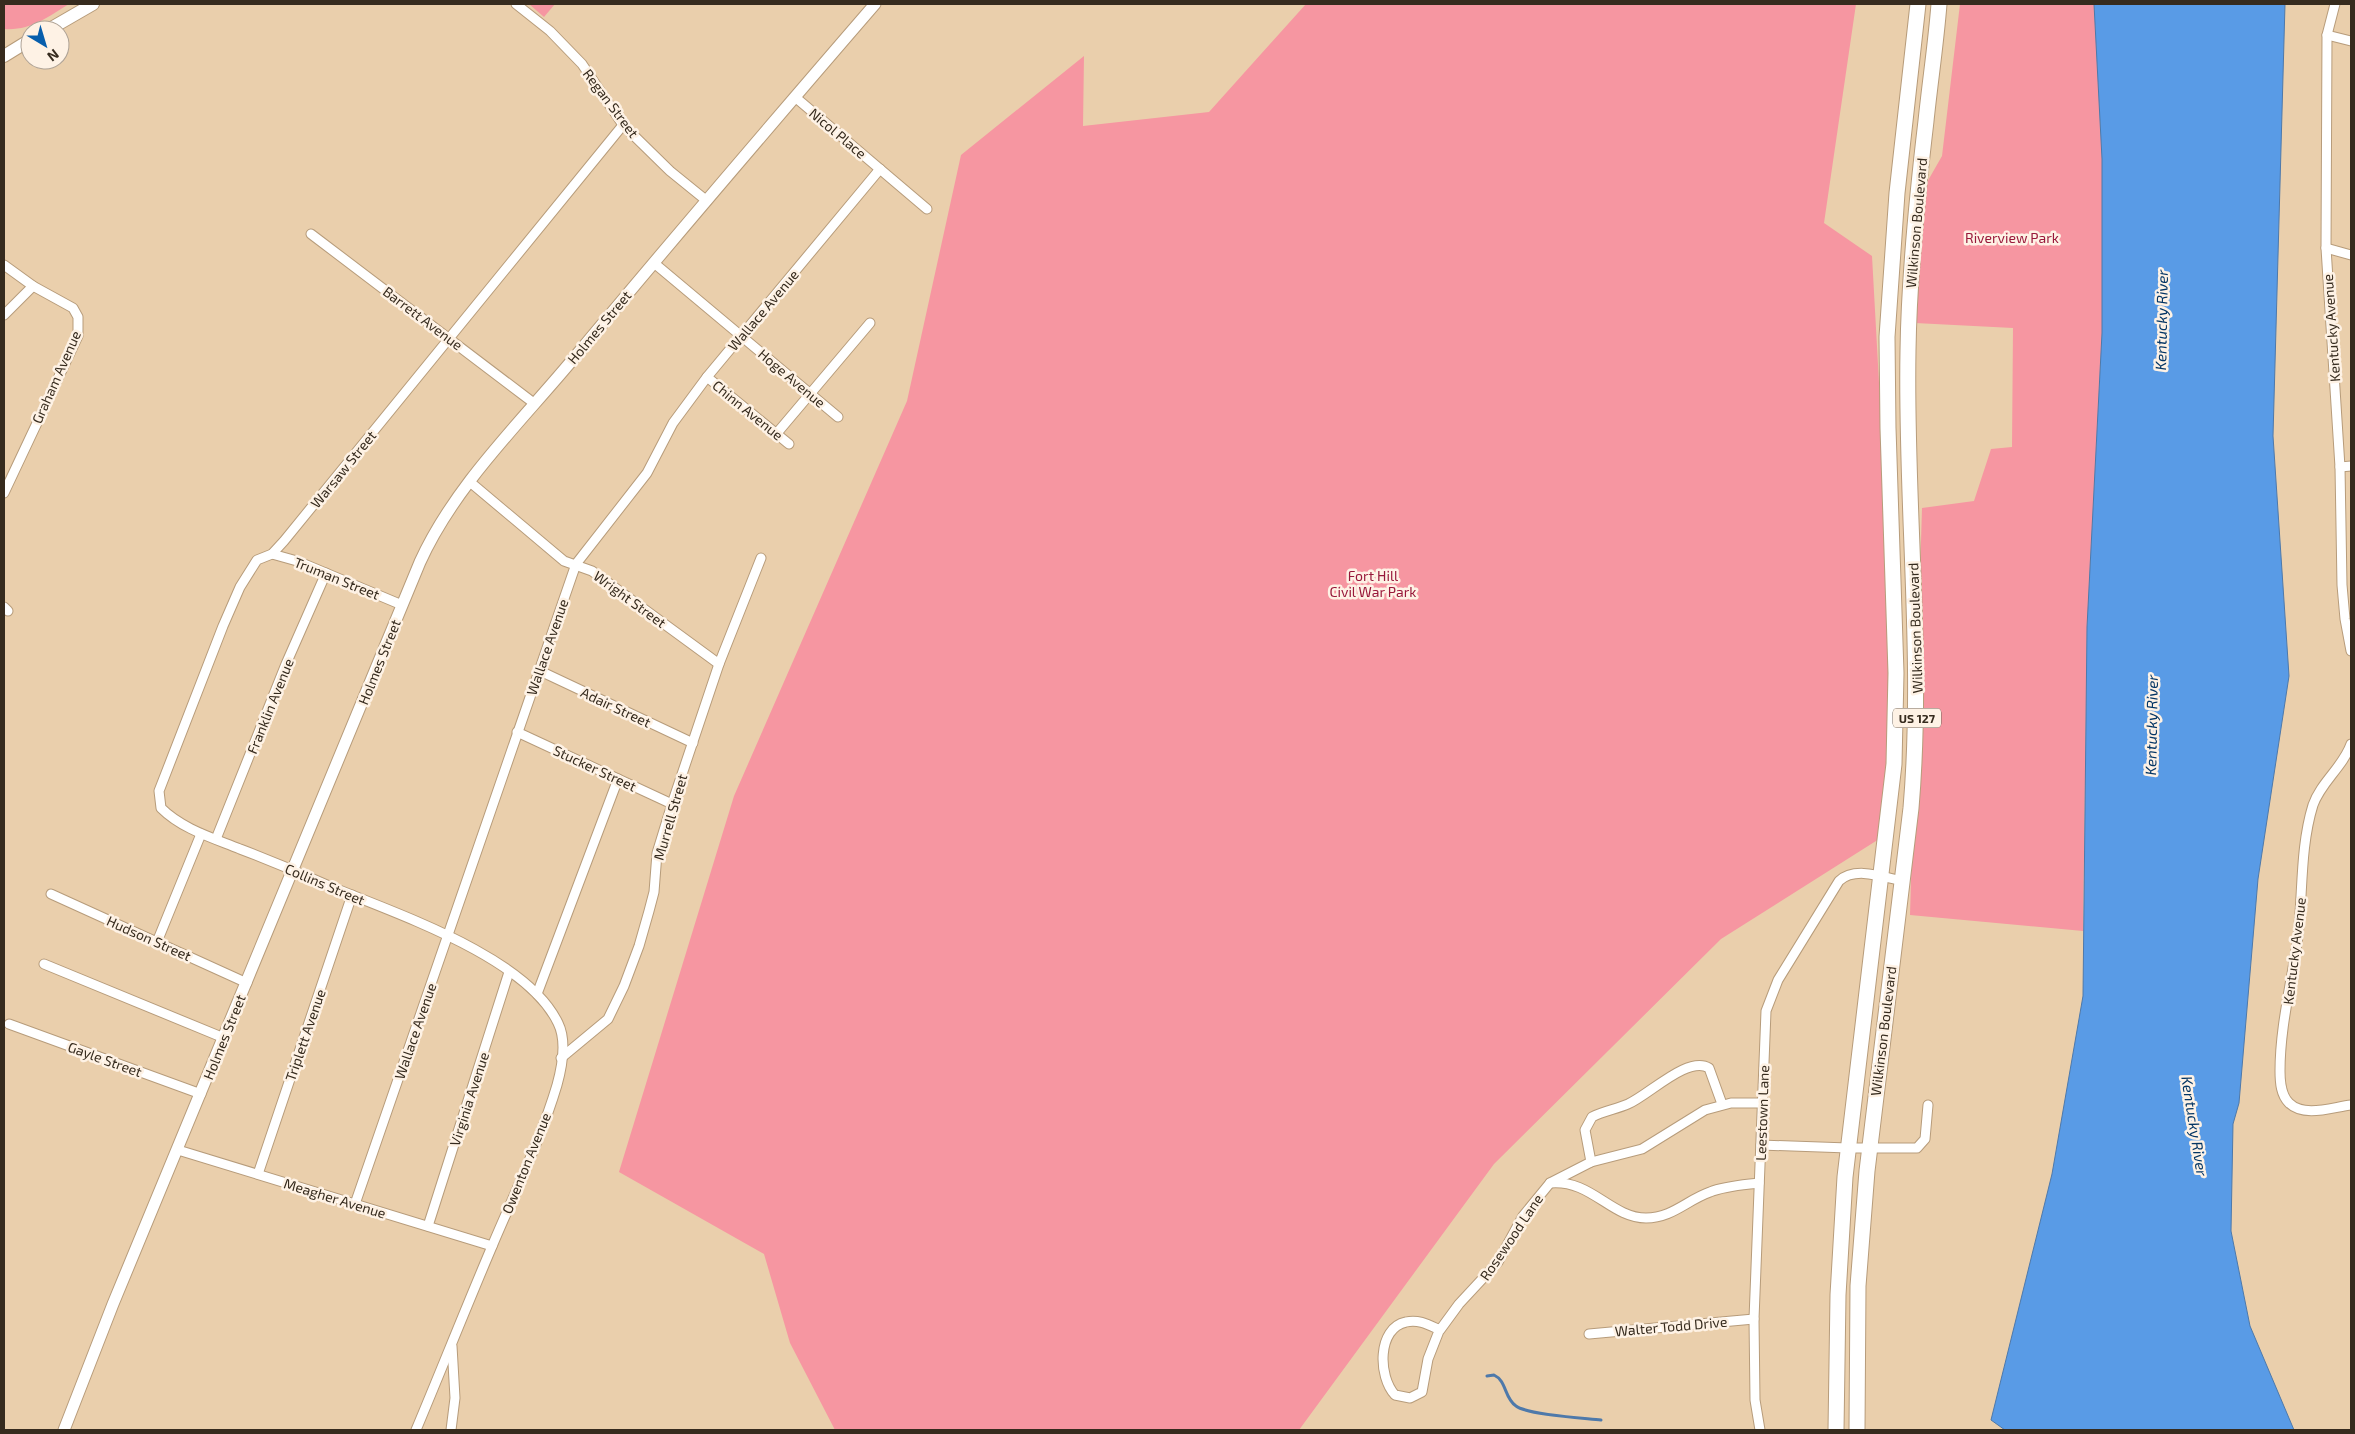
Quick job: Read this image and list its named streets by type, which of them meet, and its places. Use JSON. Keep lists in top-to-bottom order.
{
  "streets": {
    "highway": ["Wilkinson Boulevard", "US 127"],
    "main road": ["Holmes Street"],
    "street": [
      "Regan Street",
      "Nicol Place",
      "Wallace Avenue",
      "Barrett Avenue",
      "Kentucky Avenue",
      "Graham Avenue",
      "Hoge Avenue",
      "Chinn Avenue",
      "Warsaw Street",
      "Truman Street",
      "Wright Street",
      "Franklin Avenue",
      "Adair Street",
      "Stucker Street",
      "Murrell Street",
      "Collins Street",
      "Hudson Street",
      "Triplett Avenue",
      "Gayle Street",
      "Virginia Avenue",
      "Leestown Lane",
      "Owenton Avenue",
      "Meagher Avenue",
      "Rosewood Lane",
      "Walter Todd Drive"
    ]
  },
  "crossings": [
    ["Regan Street", "Holmes Street"],
    ["Regan Street", "Warsaw Street"],
    ["Nicol Place", "Wallace Avenue"],
    ["Nicol Place", "Holmes Street"],
    ["Wilkinson Boulevard", "Leestown Lane"],
    ["Wallace Avenue", "Hoge Avenue"],
    ["Wallace Avenue", "Chinn Avenue"],
    ["Wallace Avenue", "Wright Street"],
    ["Wallace Avenue", "Adair Street"],
    ["Wallace Avenue", "Stucker Street"],
    ["Wallace Avenue", "Collins Street"],
    ["Wallace Avenue", "Owenton Avenue"],
    ["Wallace Avenue", "Meagher Avenue"],
    ["Barrett Avenue", "Holmes Street"],
    ["Barrett Avenue", "Warsaw Street"],
    ["Holmes Street", "Hoge Avenue"],
    ["Holmes Street", "Truman Street"],
    ["Holmes Street", "Wright Street"],
    ["Holmes Street", "Collins Street"],
    ["Holmes Street", "Hudson Street"],
    ["Holmes Street", "Gayle Street"],
    ["Holmes Street", "Meagher Avenue"],
    ["Warsaw Street", "Truman Street"],
    ["Warsaw Street", "Collins Street"],
    ["Truman Street", "Franklin Avenue"],
    ["Wright Street", "Murrell Street"],
    ["Franklin Avenue", "Collins Street"],
    ["Adair Street", "Murrell Street"],
    ["Stucker Street", "Murrell Street"],
    ["Murrell Street", "Owenton Avenue"],
    ["Collins Street", "Triplett Avenue"],
    ["Collins Street", "Owenton Avenue"],
    ["Triplett Avenue", "Meagher Avenue"],
    ["Virginia Avenue", "Owenton Avenue"],
    ["Virginia Avenue", "Meagher Avenue"],
    ["Leestown Lane", "Rosewood Lane"],
    ["Leestown Lane", "Walter Todd Drive"],
    ["Owenton Avenue", "Meagher Avenue"]
  ],
  "water": ["Kentucky River"],
  "parks": ["Riverview Park", "Fort Hill Civil War Park"],
  "north": "bottom right"
}
